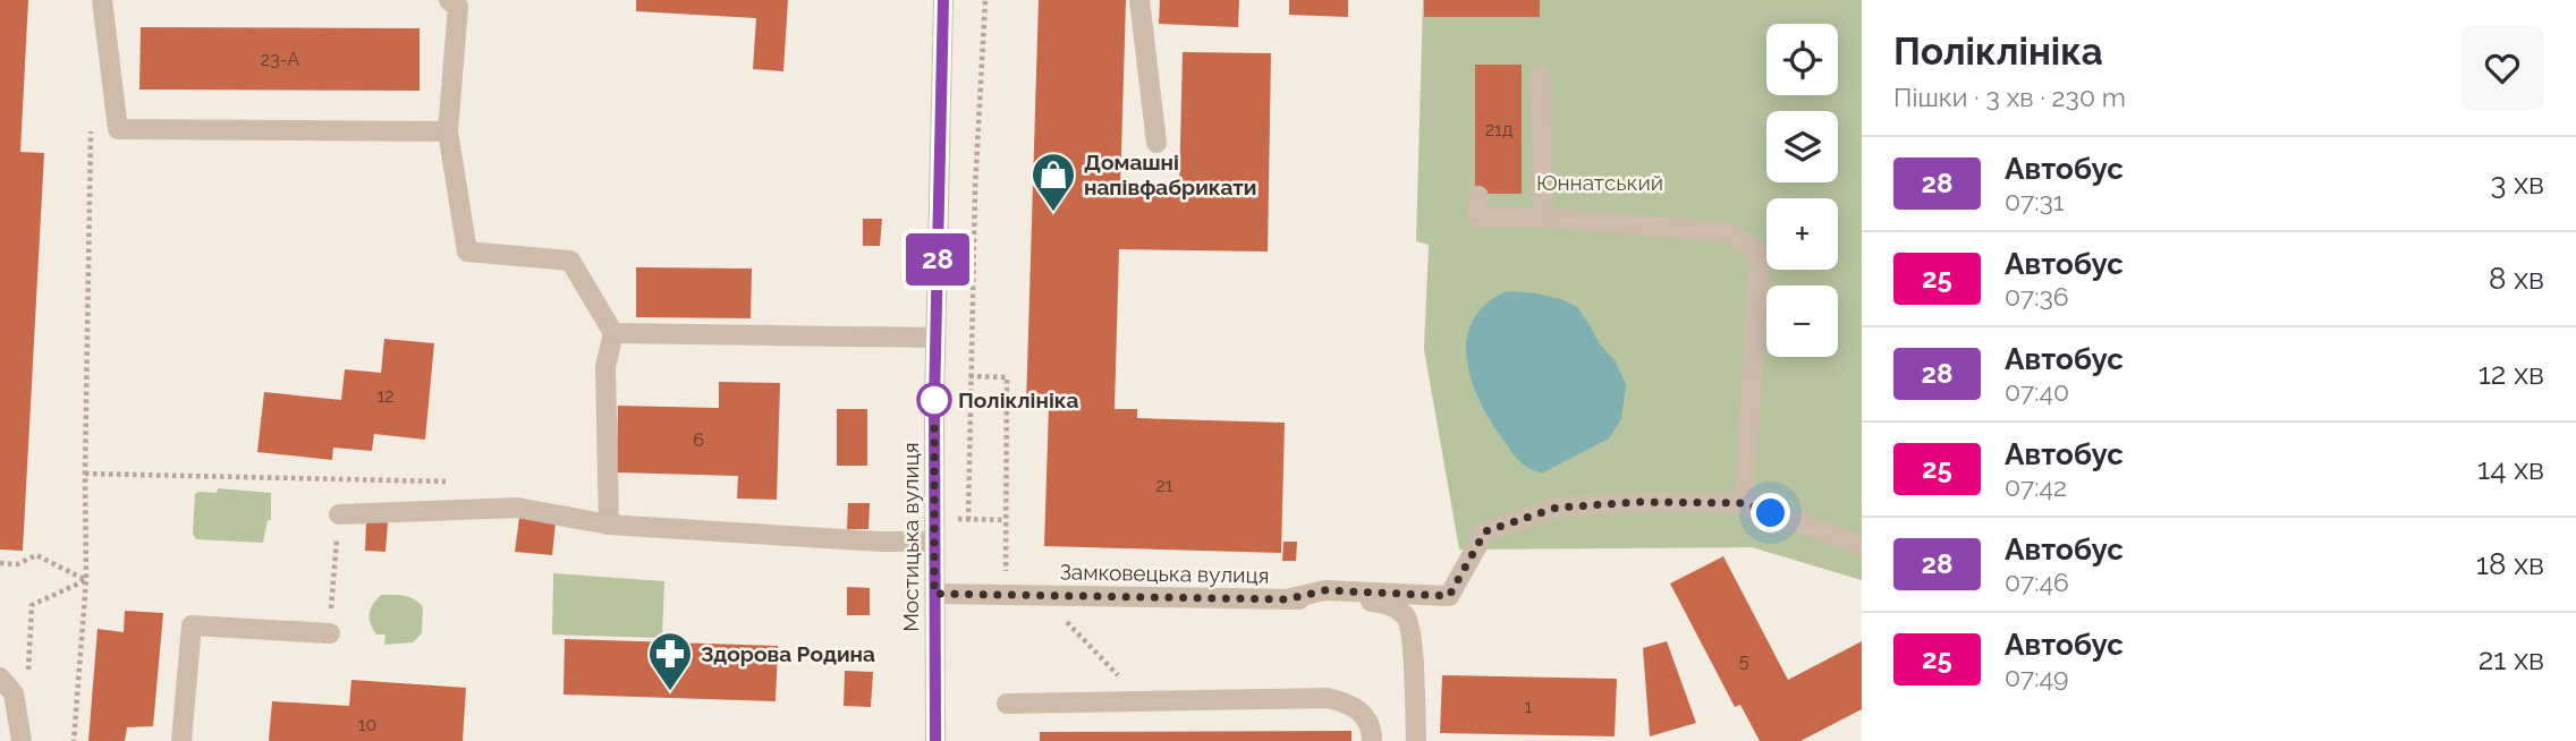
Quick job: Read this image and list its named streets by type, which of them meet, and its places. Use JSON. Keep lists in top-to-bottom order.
{
  "streets": {
    "street": ["Мостицька вулиця", "Замковецька вулиця"]
  },
  "crossings": [
    ["Мостицька вулиця", "Замковецька вулиця"]
  ],
  "parks": ["Юннатський"],
  "places": {
    "shop": ["Домашні напівфабрикати"],
    "other": ["Поліклініка"],
    "pharmacy": ["Здорова Родина"]
  },
  "lines": ["bus line 28"],
  "house_numbers": [
    "23-А",
    "21д",
    "12",
    "6",
    "21",
    "5",
    "1",
    "10"
  ],
  "page": {
    "on_map": "28",
    "heading": ["Поліклініка", "Пішки · 3 хв · 230 m"],
    "map_buttons": ["+", "−"],
    "list": [
      {
        "mark": "28",
        "name": "Автобус",
        "note": "07:31",
        "value": "3 хв"
      },
      {
        "mark": "25",
        "name": "Автобус",
        "note": "07:36",
        "value": "8 хв"
      },
      {
        "mark": "28",
        "name": "Автобус",
        "note": "07:40",
        "value": "12 хв"
      },
      {
        "mark": "25",
        "name": "Автобус",
        "note": "07:42",
        "value": "14 хв"
      },
      {
        "mark": "28",
        "name": "Автобус",
        "note": "07:46",
        "value": "18 хв"
      },
      {
        "mark": "25",
        "name": "Автобус",
        "note": "07:49",
        "value": "21 хв"
      }
    ]
  }
}
